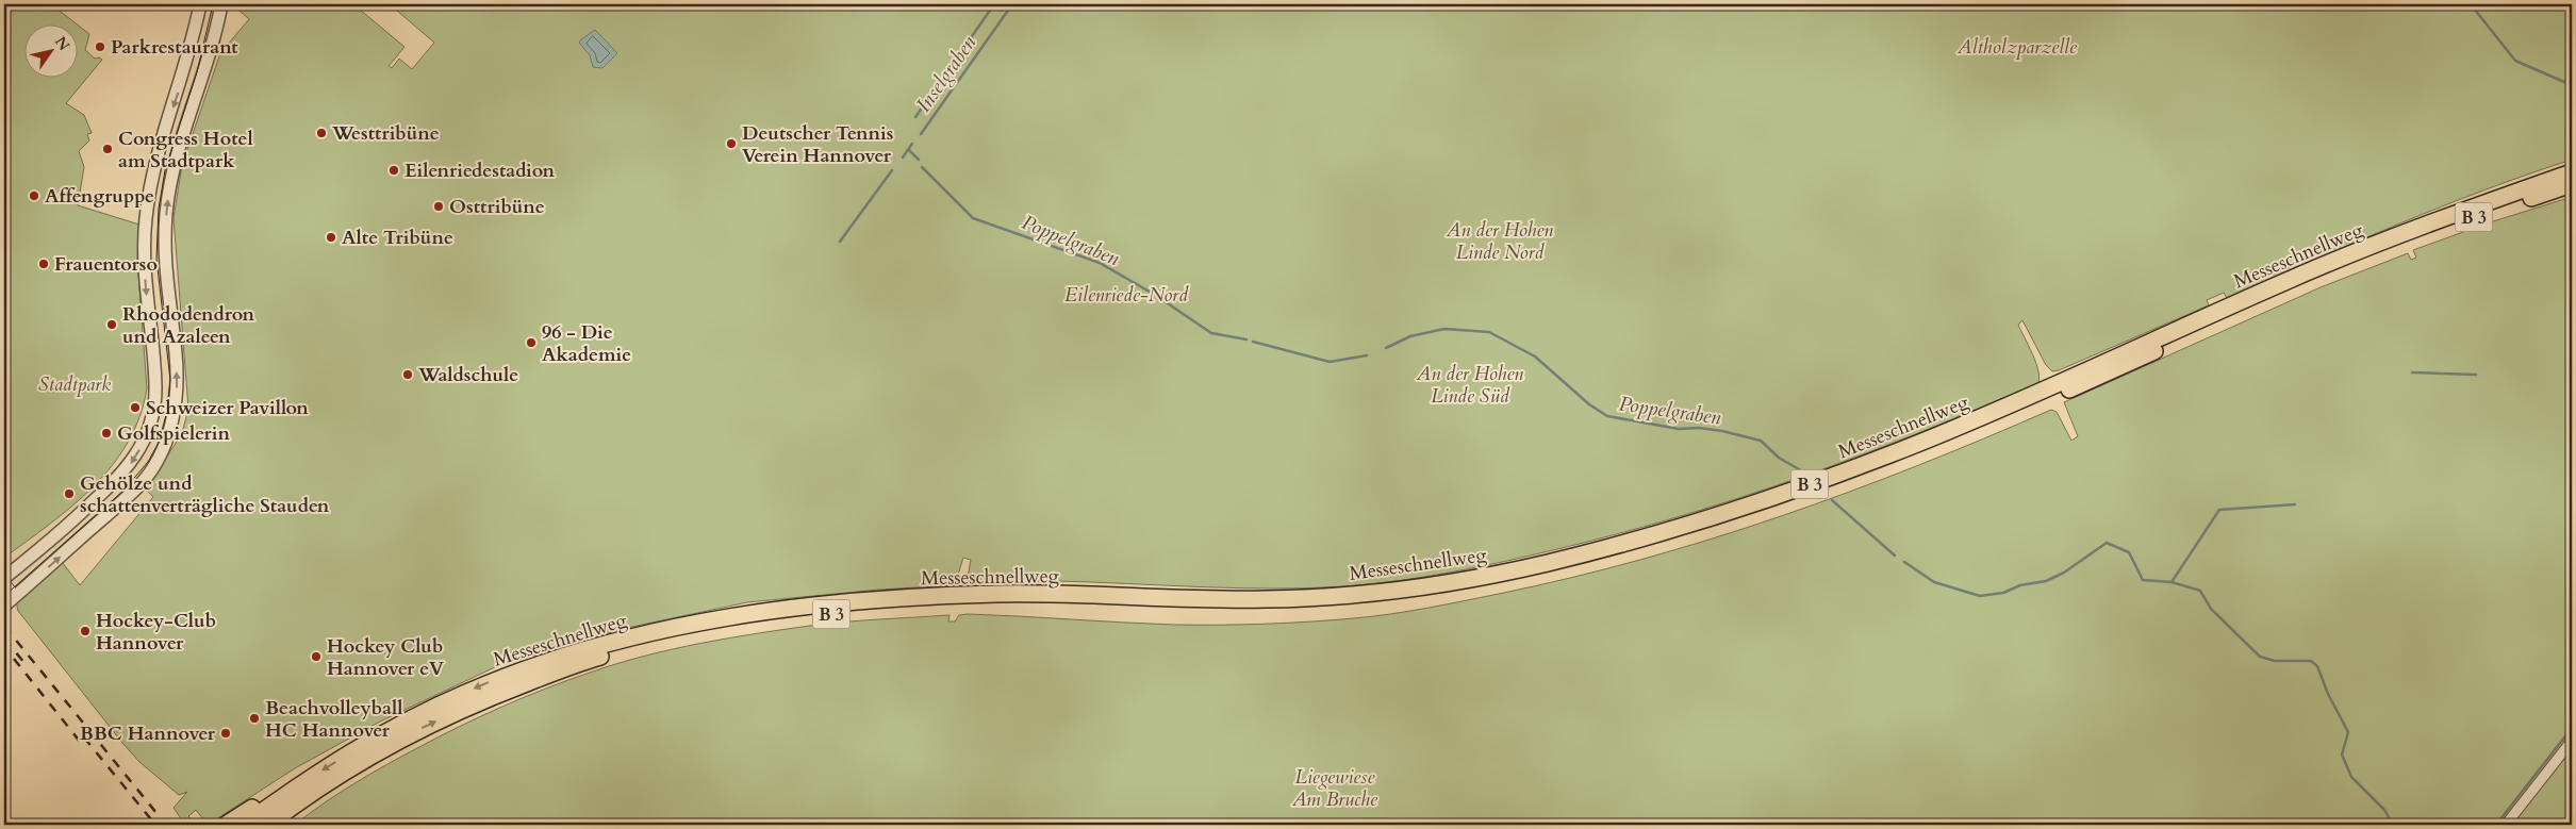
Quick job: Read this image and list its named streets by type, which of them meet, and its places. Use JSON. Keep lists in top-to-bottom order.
{
  "streets": {
    "highway": ["B 3", "Messeschnellweg"]
  },
  "water": ["Inselgraben", "Poppelgraben"],
  "parks": [
    "Altholzparzelle",
    "An der Hohen Linde Nord",
    "Eilenriede-Nord",
    "An der Hohen Linde Süd",
    "Stadtpark",
    "Liegewiese Am Bruche"
  ],
  "places": [
    "Parkrestaurant",
    "Westtribüne",
    "Deutscher Tennis Verein Hannover",
    "Congress Hotel am Stadtpark",
    "Eilenriedestadion",
    "Affengruppe",
    "Osttribüne",
    "Alte Tribüne",
    "Frauentorso",
    "Rhododendron und Azaleen",
    "96 - Die Akademie",
    "Waldschule",
    "Schweizer Pavillon",
    "Golfspielerin",
    "Gehölze und schattenverträgliche Stauden",
    "Hockey-Club Hannover",
    "Hockey Club Hannover eV",
    "Beachvolleyball HC Hannover",
    "BBC Hannover"
  ],
  "north": "top right"
}
